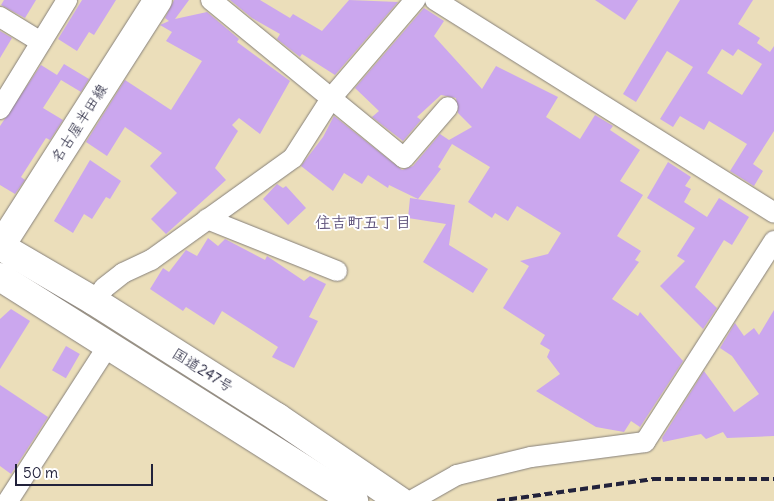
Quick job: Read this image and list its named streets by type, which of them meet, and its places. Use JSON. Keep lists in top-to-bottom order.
{
  "streets": {
    "main road": ["名古屋半田線", "国道247号"]
  },
  "crossings": [
    ["名古屋半田線", "国道247号"]
  ],
  "districts": ["住吉町五丁目"],
  "scale_bar": "50 m"
}
